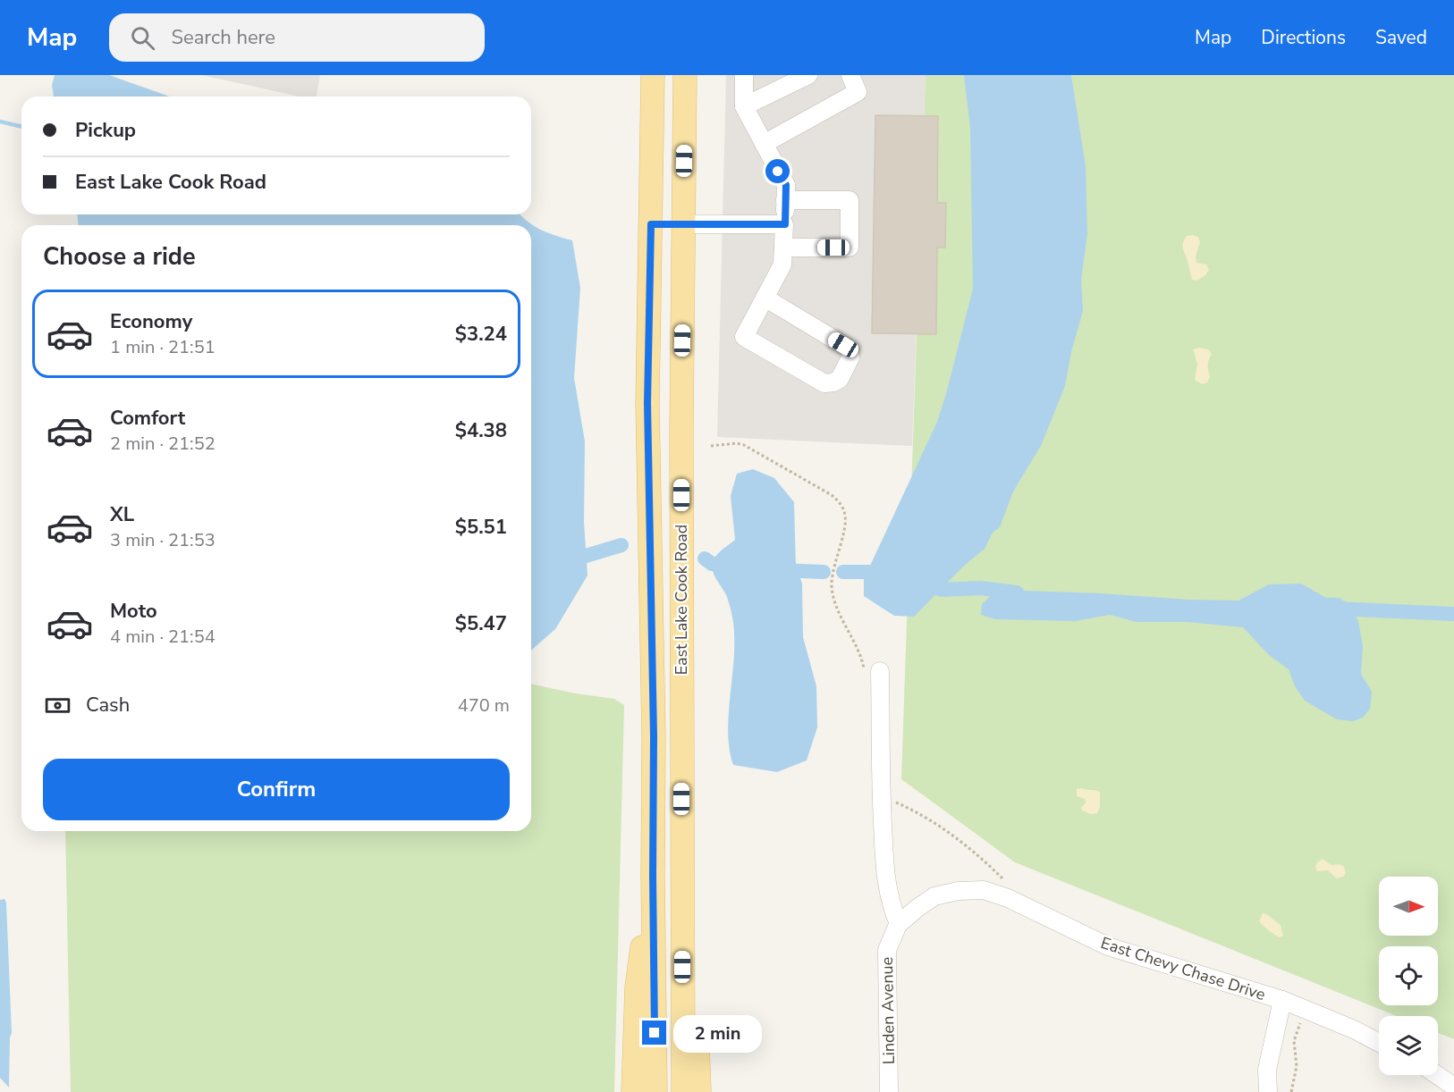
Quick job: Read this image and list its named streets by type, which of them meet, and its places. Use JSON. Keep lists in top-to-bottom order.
{
  "streets": {
    "main road": ["East Lake Cook Road"],
    "street": ["East Chevy Chase Drive", "Linden Avenue"]
  },
  "crossings": [
    ["East Chevy Chase Drive", "Linden Avenue"]
  ],
  "north": "right",
  "page": {
    "header": "Map",
    "search": "Search here",
    "nav": ["Map", "Directions", "Saved"],
    "banner": ["Pickup", "East Lake Cook Road"],
    "heading": "Choose a ride",
    "list": [
      {
        "name": "Economy",
        "note": "1 min · 21:51",
        "value": "$3.24"
      },
      {
        "name": "Comfort",
        "note": "2 min · 21:52",
        "value": "$4.38"
      },
      {
        "name": "XL",
        "note": "3 min · 21:53",
        "value": "$5.51"
      },
      {
        "name": "Moto",
        "note": "4 min · 21:54",
        "value": "$5.47"
      }
    ],
    "pay": ["Cash", "470 m"],
    "buttons": "Confirm",
    "bubble": "2 min"
  }
}
